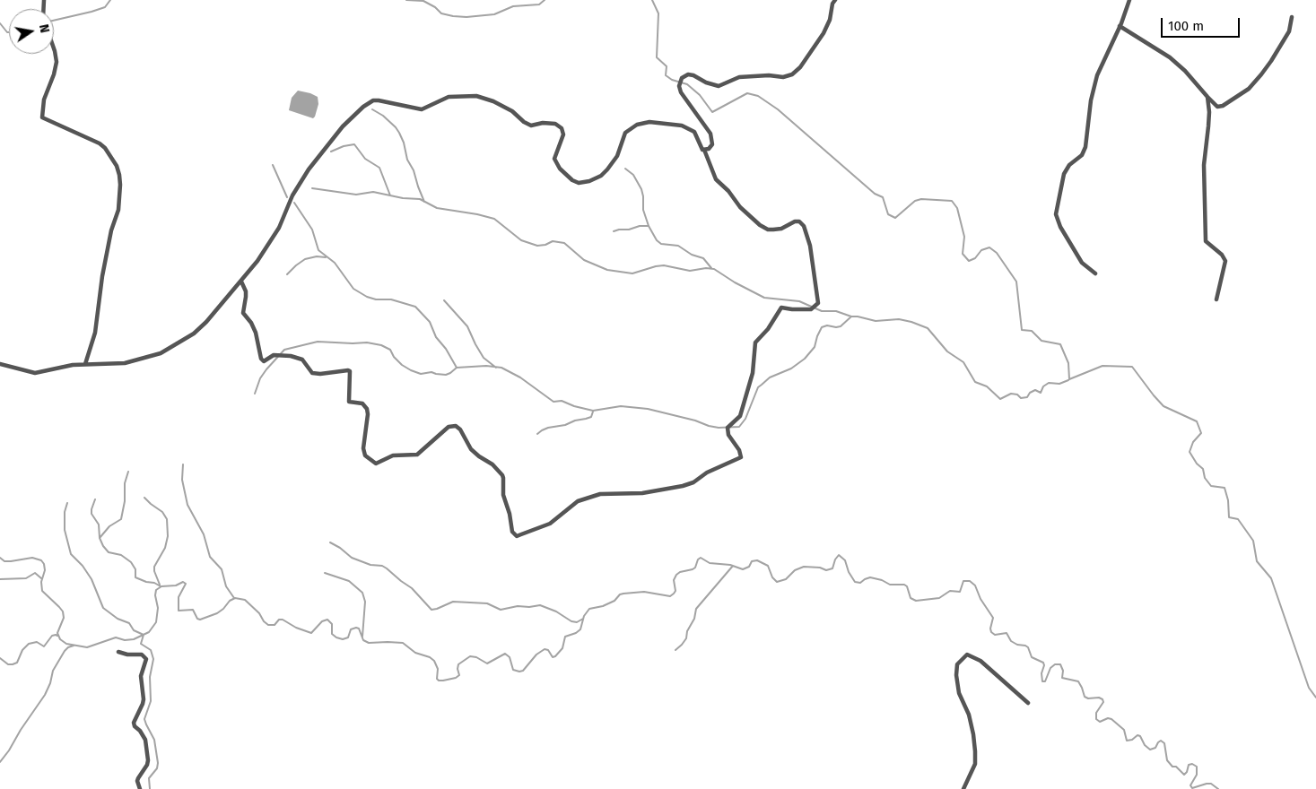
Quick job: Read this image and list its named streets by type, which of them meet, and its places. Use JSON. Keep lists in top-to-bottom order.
{
  "scale_bar": "100 m",
  "north": "right"
}
